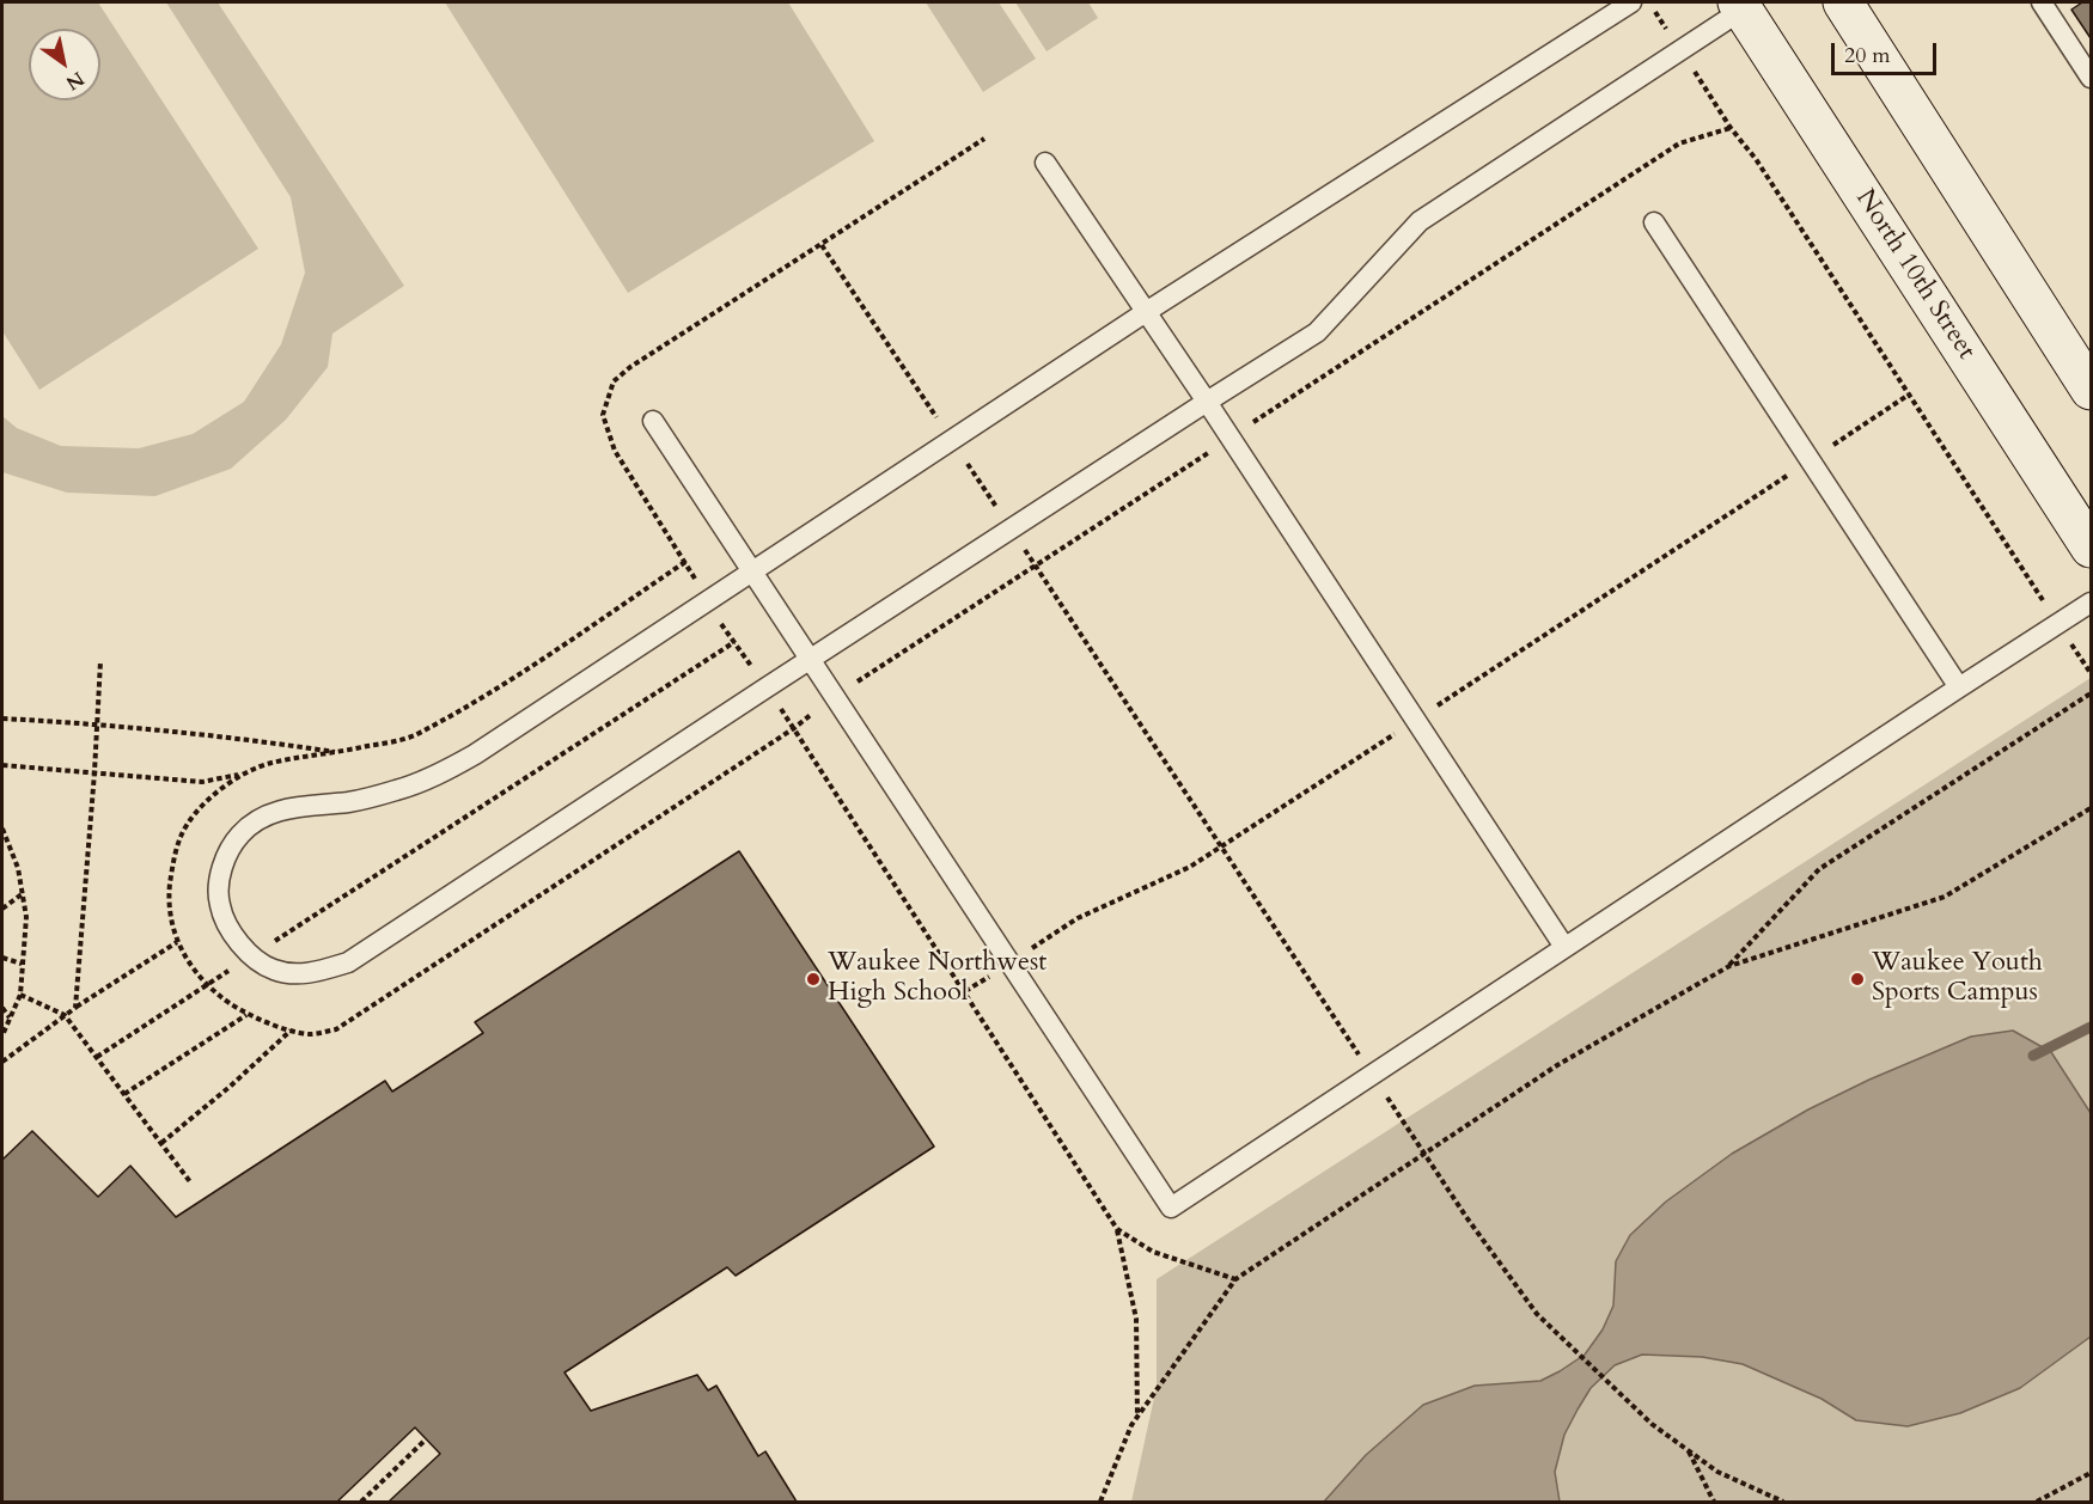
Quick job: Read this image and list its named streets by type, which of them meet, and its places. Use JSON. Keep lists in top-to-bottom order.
{
  "streets": {
    "main road": ["North 10th Street"]
  },
  "places": ["Waukee Northwest High School", "Waukee Youth Sports Campus"],
  "scale_bar": "20 m",
  "north": "bottom right"
}
